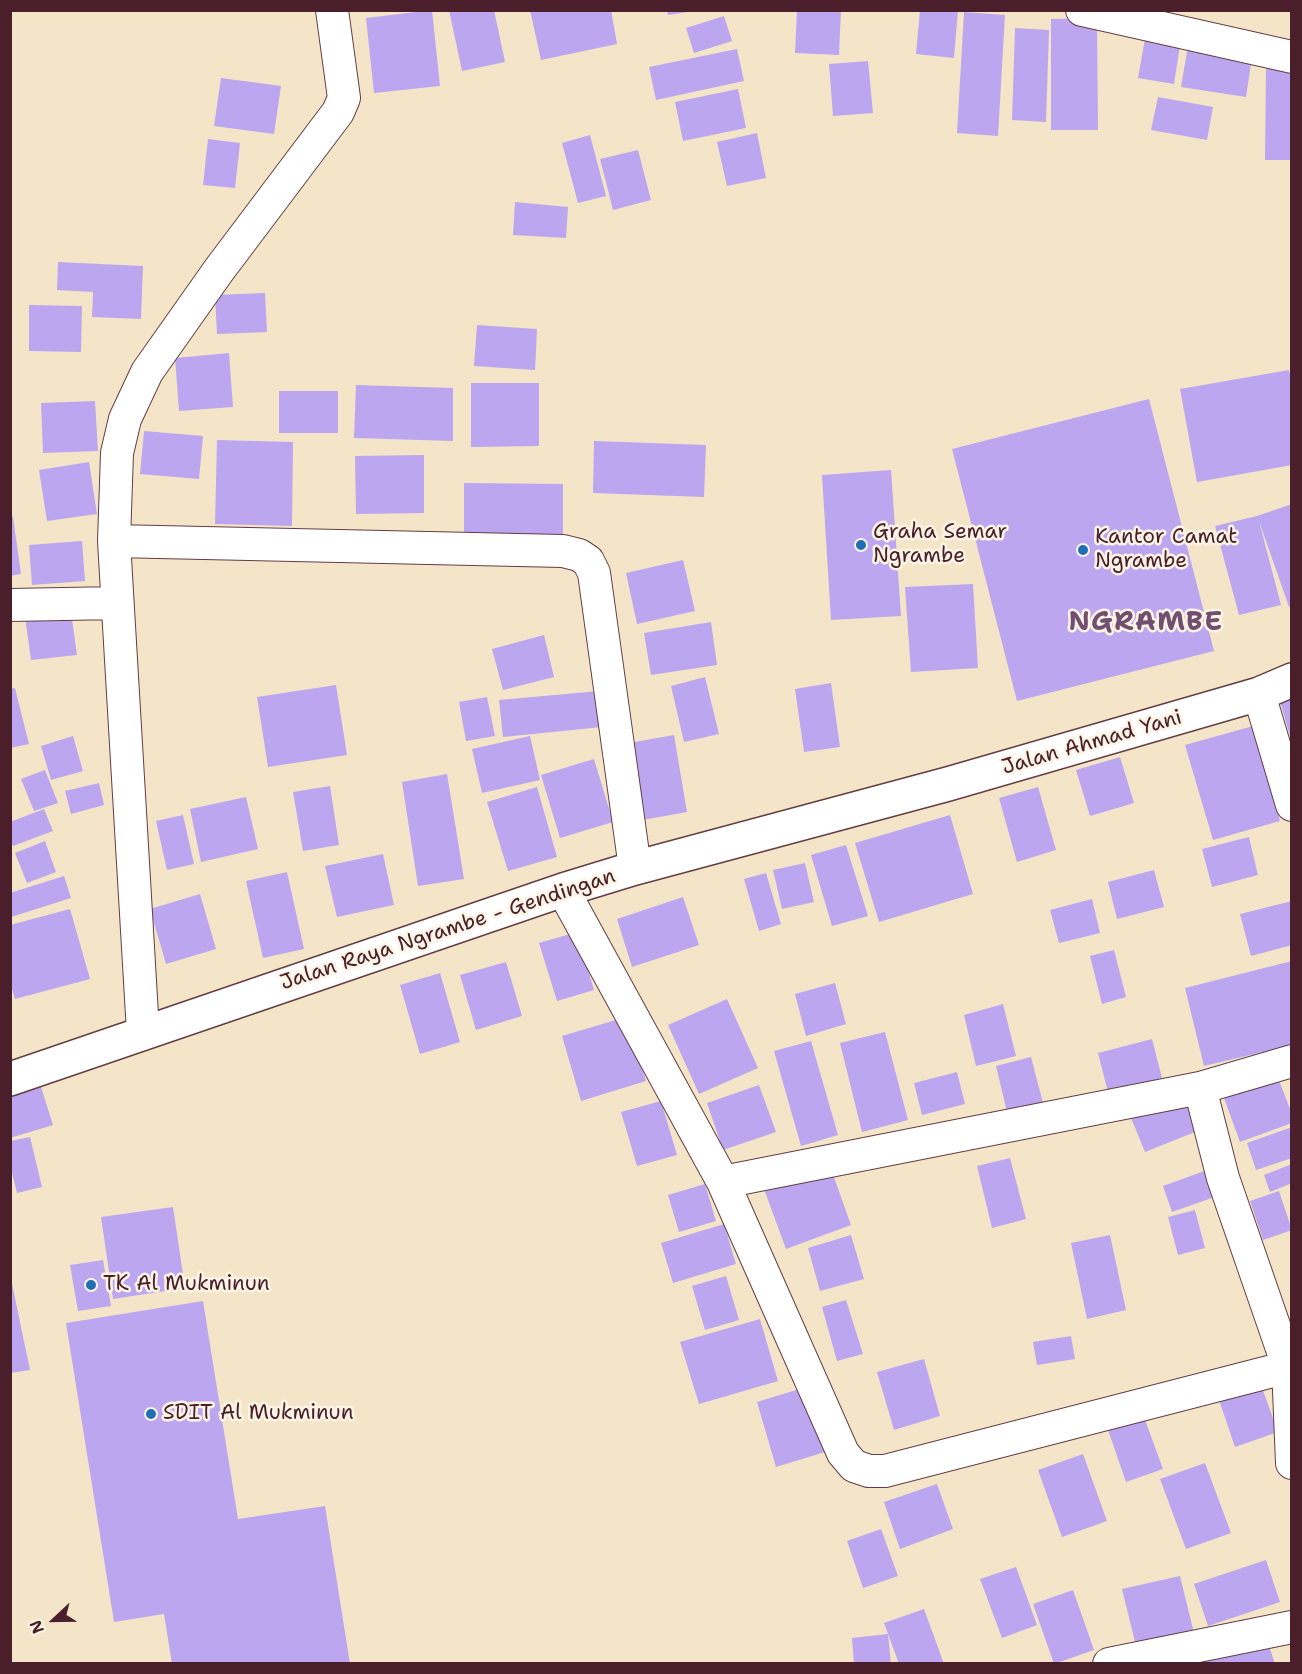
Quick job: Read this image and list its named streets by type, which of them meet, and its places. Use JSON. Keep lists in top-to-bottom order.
{
  "streets": {
    "main road": ["Jalan Ahmad Yani", "Jalan Raya Ngrambe - Gendingan"]
  },
  "crossings": [
    ["Jalan Ahmad Yani", "Jalan Raya Ngrambe - Gendingan"]
  ],
  "districts": ["NGRAMBE"],
  "places": [
    "Graha Semar Ngrambe",
    "Kantor Camat Ngrambe",
    "TK Al Mukminun",
    "SDIT Al Mukminun"
  ],
  "north": "left"
}
